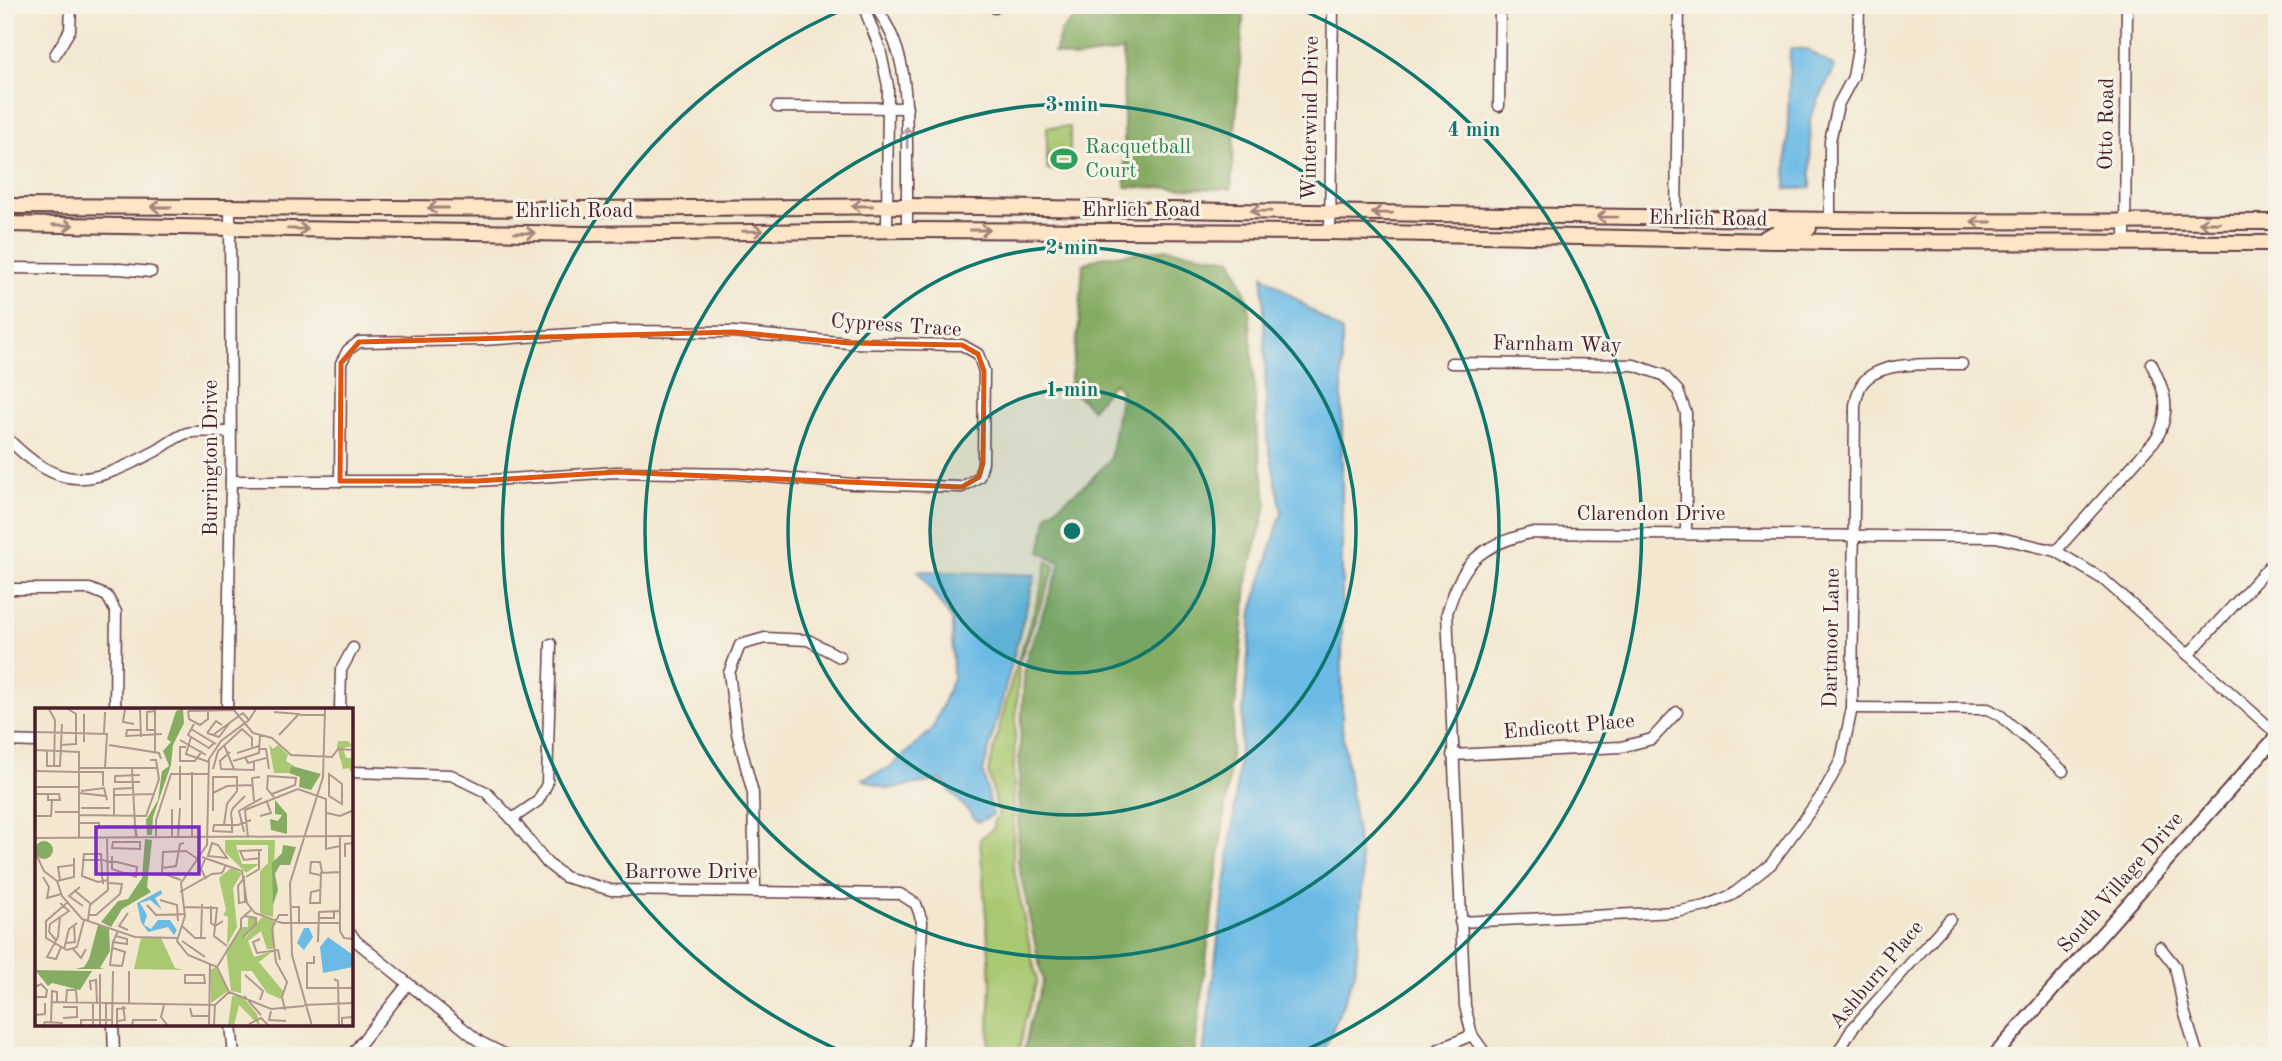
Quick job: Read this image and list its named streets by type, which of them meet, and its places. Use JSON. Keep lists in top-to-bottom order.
{
  "streets": {
    "main road": ["Ehrlich Road"],
    "street": [
      "Winterwind Drive",
      "Otto Road",
      "Cypress Trace",
      "Farnham Way",
      "Burrington Drive",
      "Clarendon Drive",
      "Dartmoor Lane",
      "Endicott Place",
      "Barrowe Drive",
      "South Village Drive",
      "Ashburn Place"
    ]
  },
  "crossings": [
    ["Winterwind Drive", "Ehrlich Road"],
    ["Otto Road", "Ehrlich Road"],
    ["Ehrlich Road", "Burrington Drive"],
    ["Cypress Trace", "Burrington Drive"],
    ["Farnham Way", "Clarendon Drive"],
    ["Clarendon Drive", "Dartmoor Lane"],
    ["Clarendon Drive", "Endicott Place"],
    ["Clarendon Drive", "South Village Drive"]
  ],
  "places": {
    "sports": ["Racquetball Court"]
  },
  "rings": [
    "3 min",
    "4 min",
    "2 min",
    "1 min"
  ]
}
